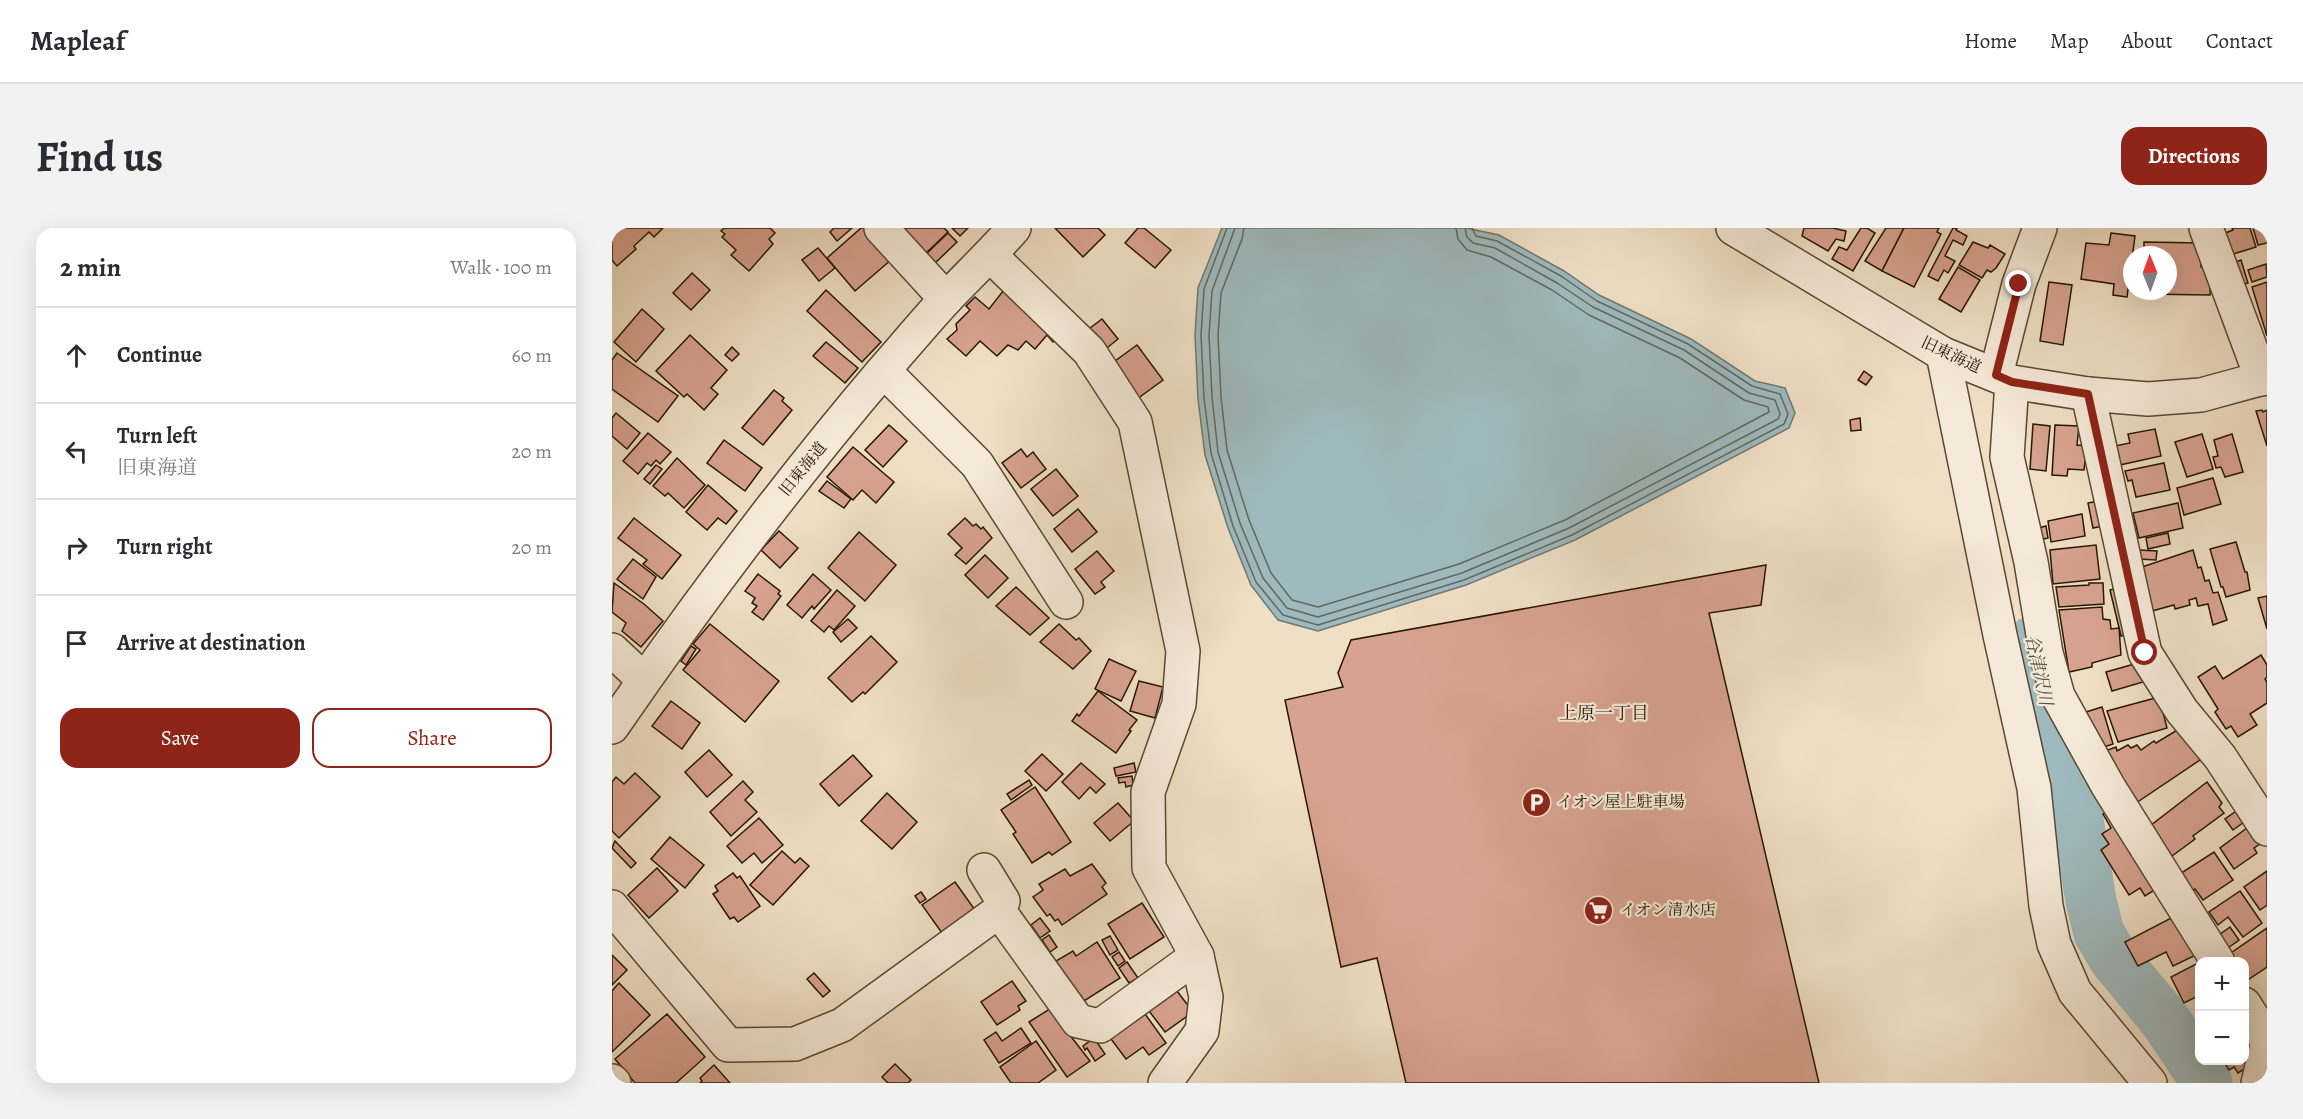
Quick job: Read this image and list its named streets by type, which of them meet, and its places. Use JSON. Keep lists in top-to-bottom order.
{
  "streets": {
    "street": ["旧東海道"]
  },
  "districts": ["上原一丁目"],
  "water": ["谷津沢川"],
  "places": {
    "parking": ["イオン屋上駐車場"],
    "supermarket": ["イオン清水店"]
  },
  "north": "top",
  "page": {
    "header": "Mapleaf",
    "nav": [
      "Home",
      "Map",
      "About",
      "Contact"
    ],
    "buttons": [
      "Directions",
      ["Save", "Share"]
    ],
    "title": "Find us",
    "heading": ["2 min", "Walk · 100 m"],
    "list": [
      ["Continue", "60 m"],
      ["Turn left", "旧東海道", "20 m"],
      ["Turn right", "20 m"],
      "Arrive at destination"
    ],
    "map_buttons": ["+", "−"]
  }
}
